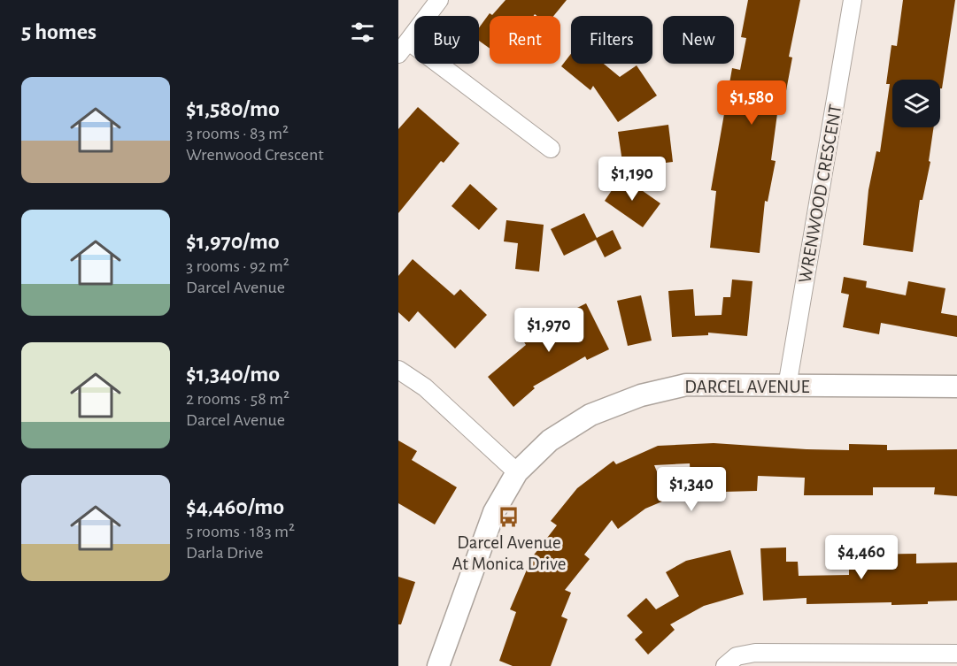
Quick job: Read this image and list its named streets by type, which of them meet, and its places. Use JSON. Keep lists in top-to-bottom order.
{
  "streets": {
    "street": ["WRENWOOD CRESCENT", "DARCEL AVENUE"]
  },
  "crossings": [
    ["WRENWOOD CRESCENT", "DARCEL AVENUE"]
  ],
  "places": {
    "bus stop": ["Darcel Avenue At Monica Drive"]
  },
  "page": {
    "heading": "5 homes",
    "chip": [
      "Buy",
      "Rent",
      "Filters",
      "New"
    ],
    "list": [
      {
        "name": "$1,580/mo",
        "note": "3 rooms · 83 m² · Wrenwood Crescent"
      },
      {
        "name": "$1,970/mo",
        "note": "3 rooms · 92 m² · Darcel Avenue"
      },
      {
        "name": "$1,340/mo",
        "note": "2 rooms · 58 m² · Darcel Avenue"
      },
      {
        "name": "$4,460/mo",
        "note": "5 rooms · 183 m² · Darla Drive"
      }
    ],
    "price": [
      "$1,580",
      "$1,190",
      "$1,970",
      "$1,340",
      "$4,460"
    ]
  }
}
